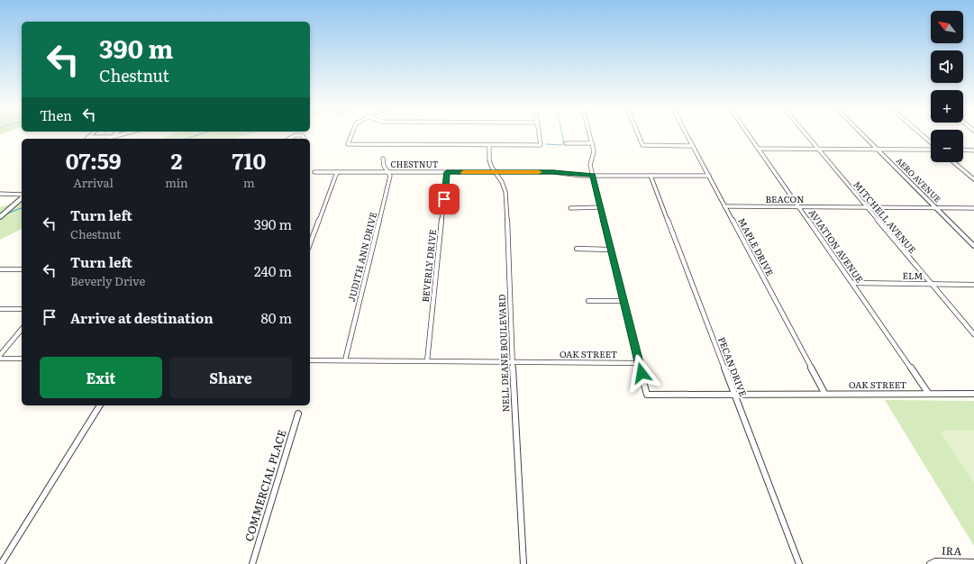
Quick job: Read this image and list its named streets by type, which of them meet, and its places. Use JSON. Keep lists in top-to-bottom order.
{
  "streets": {
    "street": [
      "CHESTNUT",
      "AERO AVENUE",
      "BEACON",
      "MITCHELL AVENUE",
      "AVIATION AVENUE",
      "MAPLE DRIVE",
      "JUDITH ANN DRIVE",
      "BEVERLY DRIVE",
      "ELM",
      "NELL DEANE BOULEVARD",
      "OAK STREET",
      "PECAN DRIVE",
      "COMMERCIAL PLACE",
      "IRA"
    ]
  },
  "crossings": [
    ["CHESTNUT", "MAPLE DRIVE"],
    ["CHESTNUT", "JUDITH ANN DRIVE"],
    ["CHESTNUT", "BEVERLY DRIVE"],
    ["CHESTNUT", "NELL DEANE BOULEVARD"],
    ["CHESTNUT", "PECAN DRIVE"],
    ["AERO AVENUE", "BEACON"],
    ["BEACON", "MITCHELL AVENUE"],
    ["BEACON", "AVIATION AVENUE"],
    ["BEACON", "MAPLE DRIVE"],
    ["MITCHELL AVENUE", "ELM"],
    ["AVIATION AVENUE", "ELM"],
    ["AVIATION AVENUE", "OAK STREET"],
    ["MAPLE DRIVE", "OAK STREET"],
    ["JUDITH ANN DRIVE", "OAK STREET"],
    ["BEVERLY DRIVE", "OAK STREET"],
    ["NELL DEANE BOULEVARD", "OAK STREET"],
    ["OAK STREET", "PECAN DRIVE"]
  ],
  "north": "top left",
  "page": {
    "map_buttons": ["+", "−"],
    "turn": ["390 m", "Chestnut"],
    "then": "Then",
    "eta": [
      "07:59",
      "Arrival",
      "2",
      "min",
      "710",
      "m"
    ],
    "list": [
      {
        "name": "Turn left",
        "note": "Chestnut",
        "value": "390 m"
      },
      {
        "name": "Turn left",
        "note": "Beverly Drive",
        "value": "240 m"
      },
      {
        "name": "Arrive at destination",
        "value": "80 m"
      }
    ],
    "buttons": ["Exit", "Share"]
  }
}
